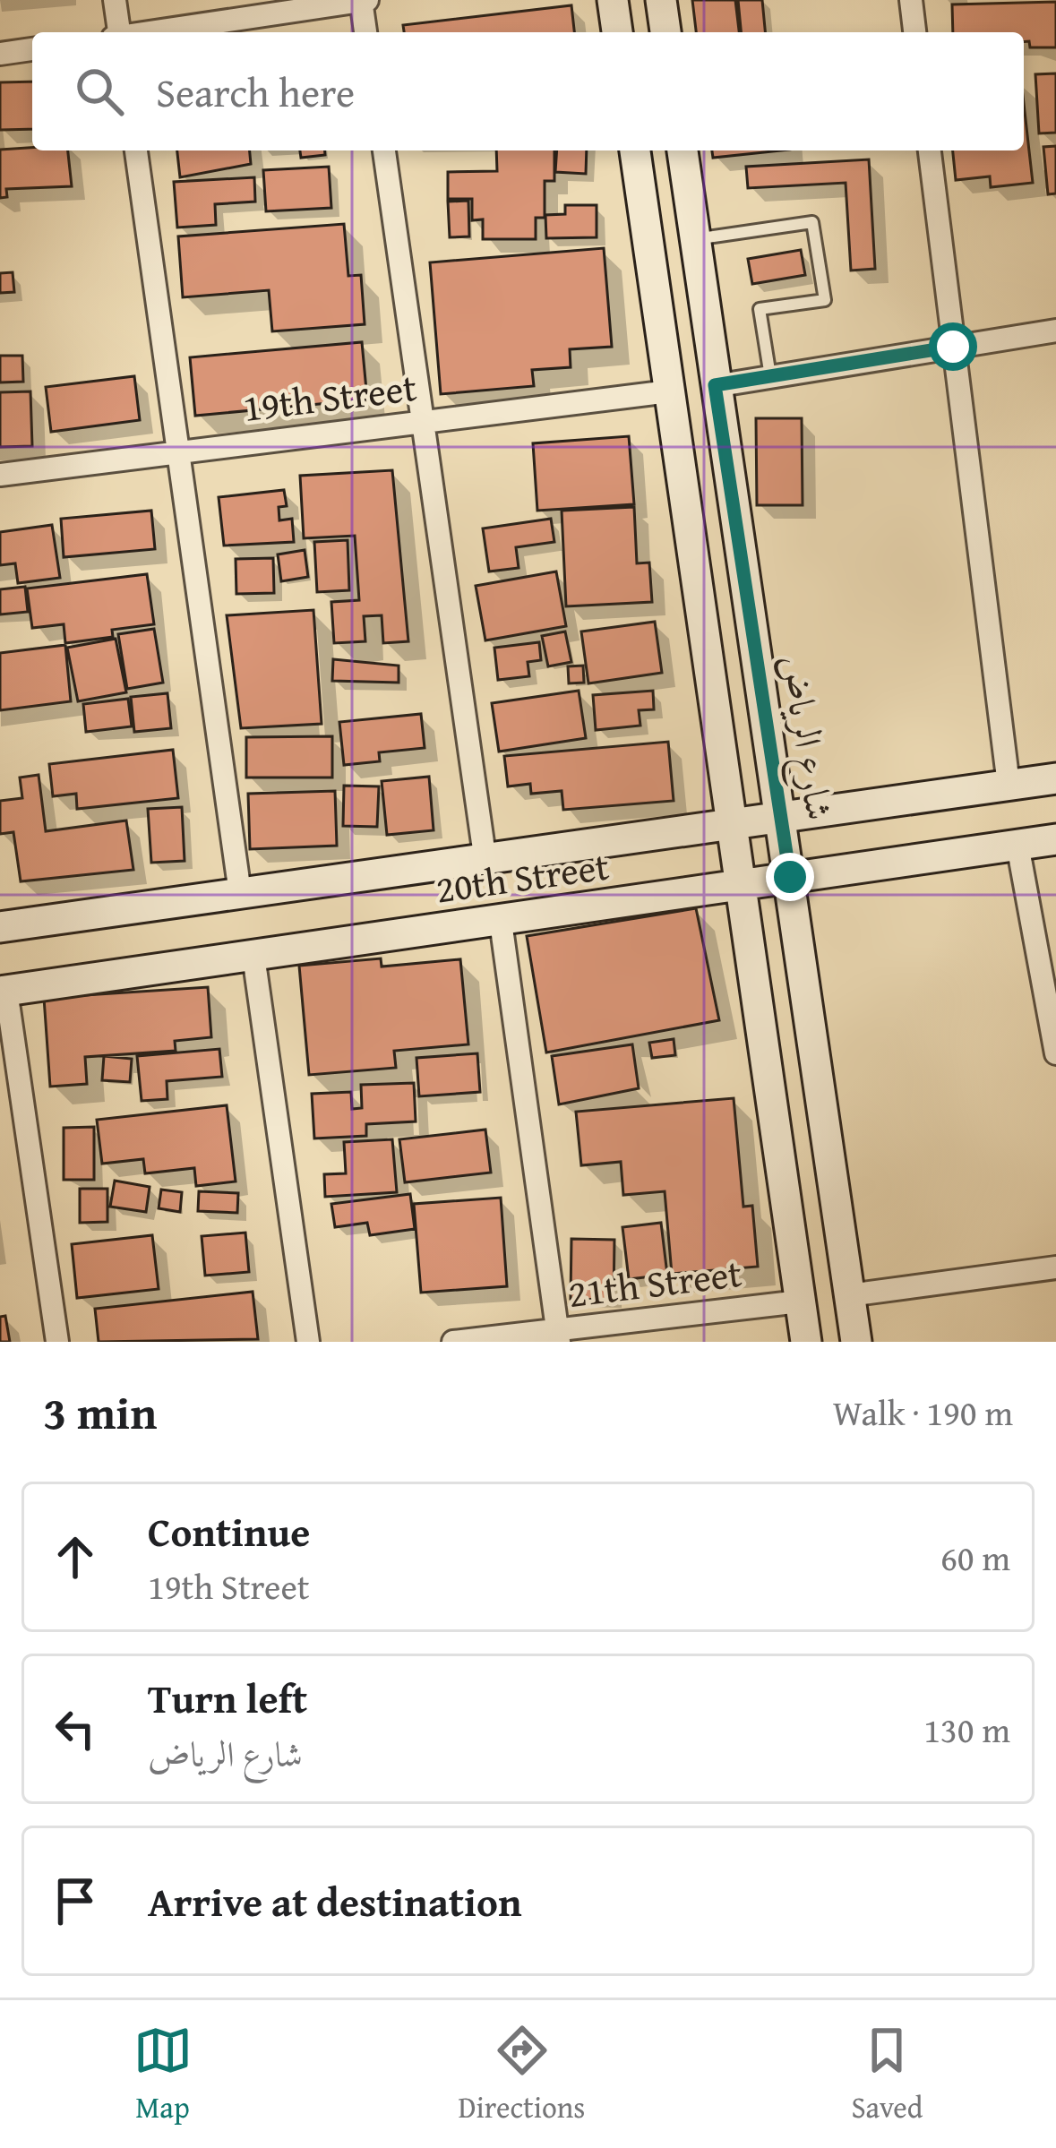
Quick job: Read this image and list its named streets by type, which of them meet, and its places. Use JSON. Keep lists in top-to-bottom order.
{
  "streets": {
    "main road": ["شارع الرياض", "20th Street"],
    "street": ["19th Street", "21th Street"]
  },
  "crossings": [
    ["شارع الرياض", "20th Street"]
  ],
  "page": {
    "search": "Search here",
    "heading": ["3 min", "Walk · 190 m"],
    "list": [
      ["Continue", "19th Street", "60 m"],
      ["Turn left", "شارع الرياض", "130 m"],
      "Arrive at destination"
    ],
    "nav": ["Map", "Directions", "Saved"]
  }
}
